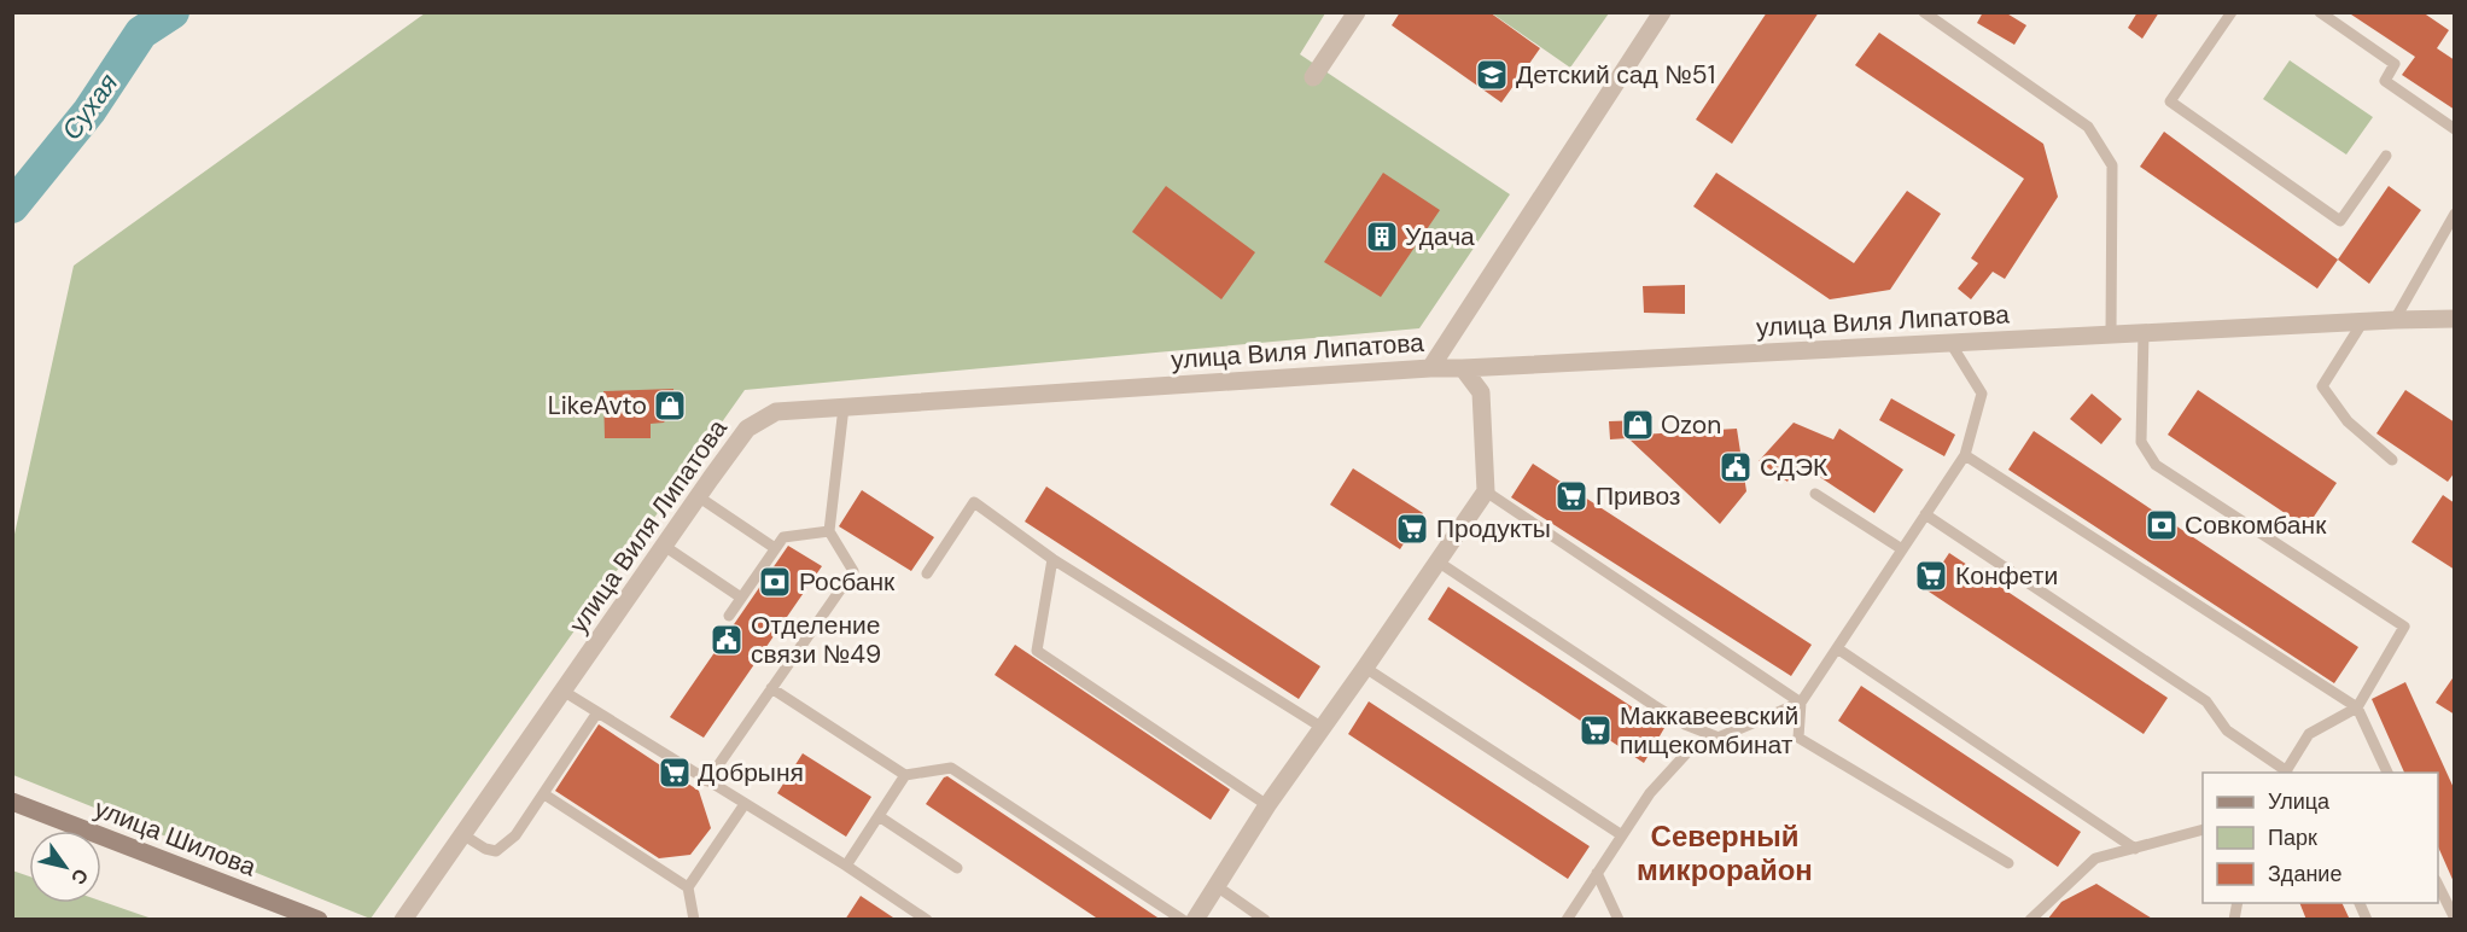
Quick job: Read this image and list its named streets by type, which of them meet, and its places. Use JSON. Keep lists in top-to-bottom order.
{
  "streets": {
    "main road": ["улица Шилова"],
    "street": ["улица Виля Липатова"]
  },
  "districts": ["Северный микрорайон"],
  "water": ["Сухая"],
  "places": {
    "school or university": ["Детский сад №51"],
    "building": ["Удача"],
    "shop": ["LikeAvto", "Ozon"],
    "public building": ["СДЭК", "Отделение связи №49"],
    "supermarket": [
      "Привоз",
      "Продукты",
      "Конфети",
      "Маккавеевский пищекомбинат",
      "Добрыня"
    ],
    "bank": ["Совкомбанк", "Росбанк"]
  },
  "legend": ["Улица", "Парк", "Здание"],
  "north": "bottom right"
}
